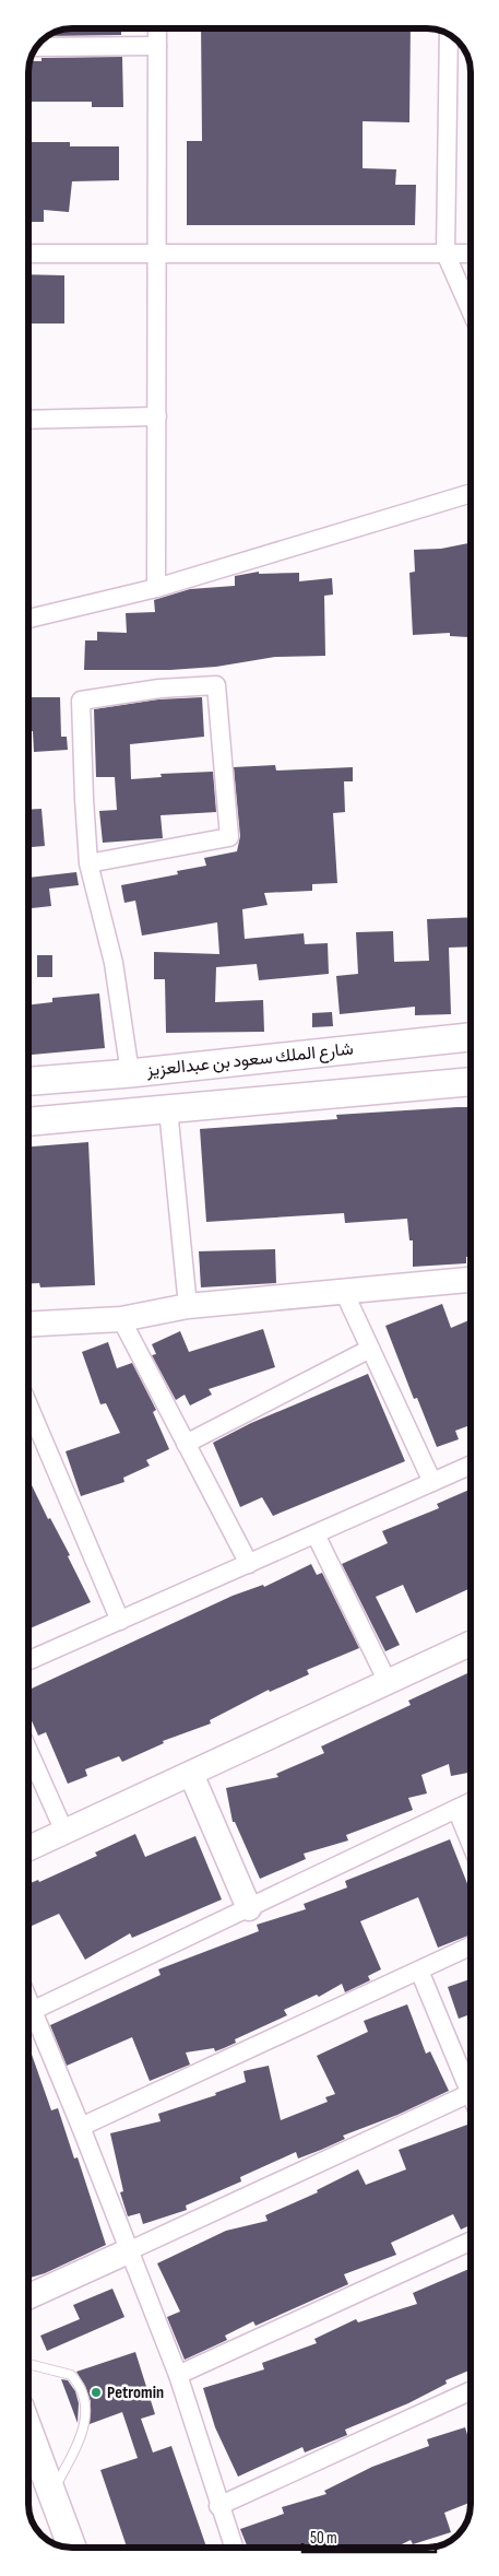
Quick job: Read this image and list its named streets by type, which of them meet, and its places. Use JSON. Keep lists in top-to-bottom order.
{
  "streets": {
    "main road": ["شارع الملك سعود بن عبدالعزيز"]
  },
  "places": ["Petromin"],
  "scale_bar": "50 m"
}
